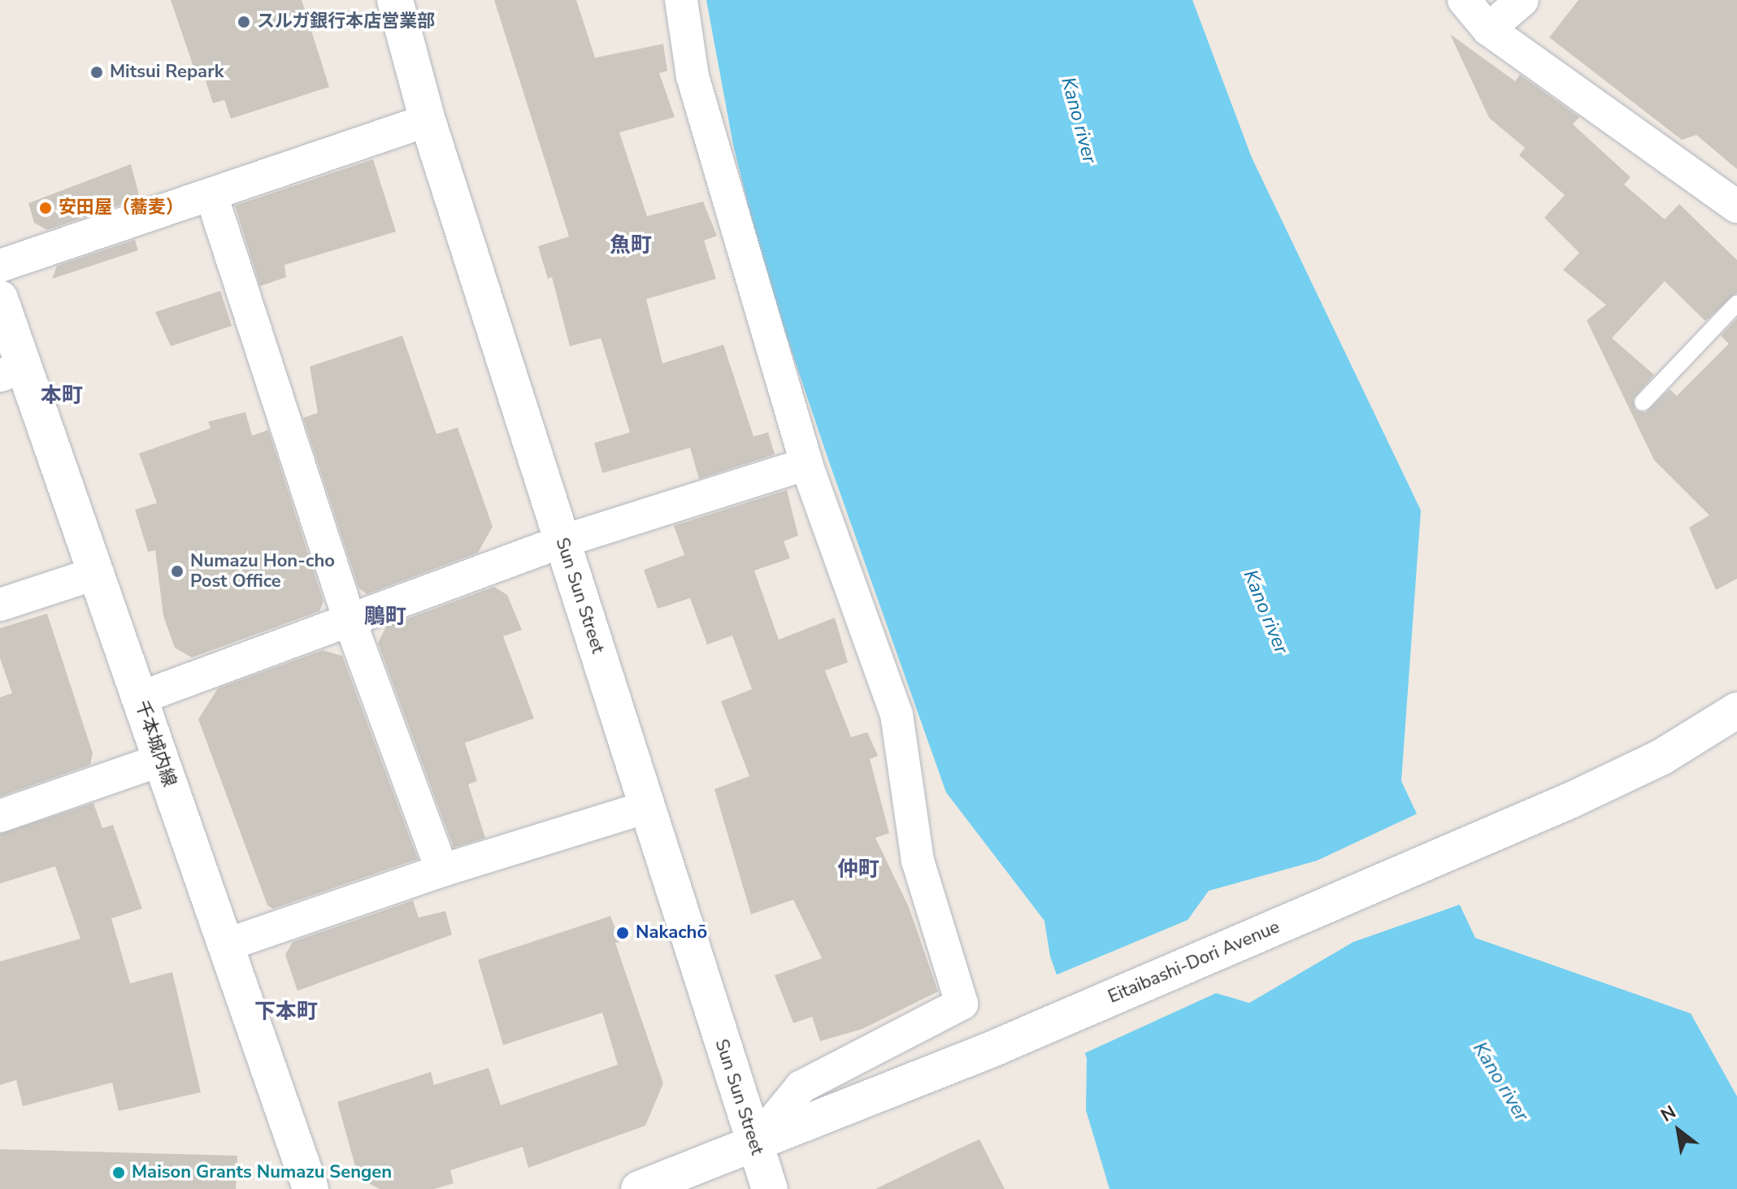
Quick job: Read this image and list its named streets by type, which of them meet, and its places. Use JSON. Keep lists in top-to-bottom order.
{
  "streets": {
    "main road": ["Sun Sun Street", "千本城内線", "Eitaibashi-Dori Avenue"]
  },
  "crossings": [
    ["Sun Sun Street", "Eitaibashi-Dori Avenue"]
  ],
  "districts": [
    "魚町",
    "本町",
    "鵰町",
    "仲町",
    "下本町"
  ],
  "water": ["Kano river"],
  "places": [
    "スルガ銀行本店営業部",
    "Mitsui Repark",
    "安田屋（蕎麦）",
    "Numazu Hon-cho Post Office",
    "Nakachō",
    "Maison Grants Numazu Sengen"
  ],
  "north": "top left"
}
